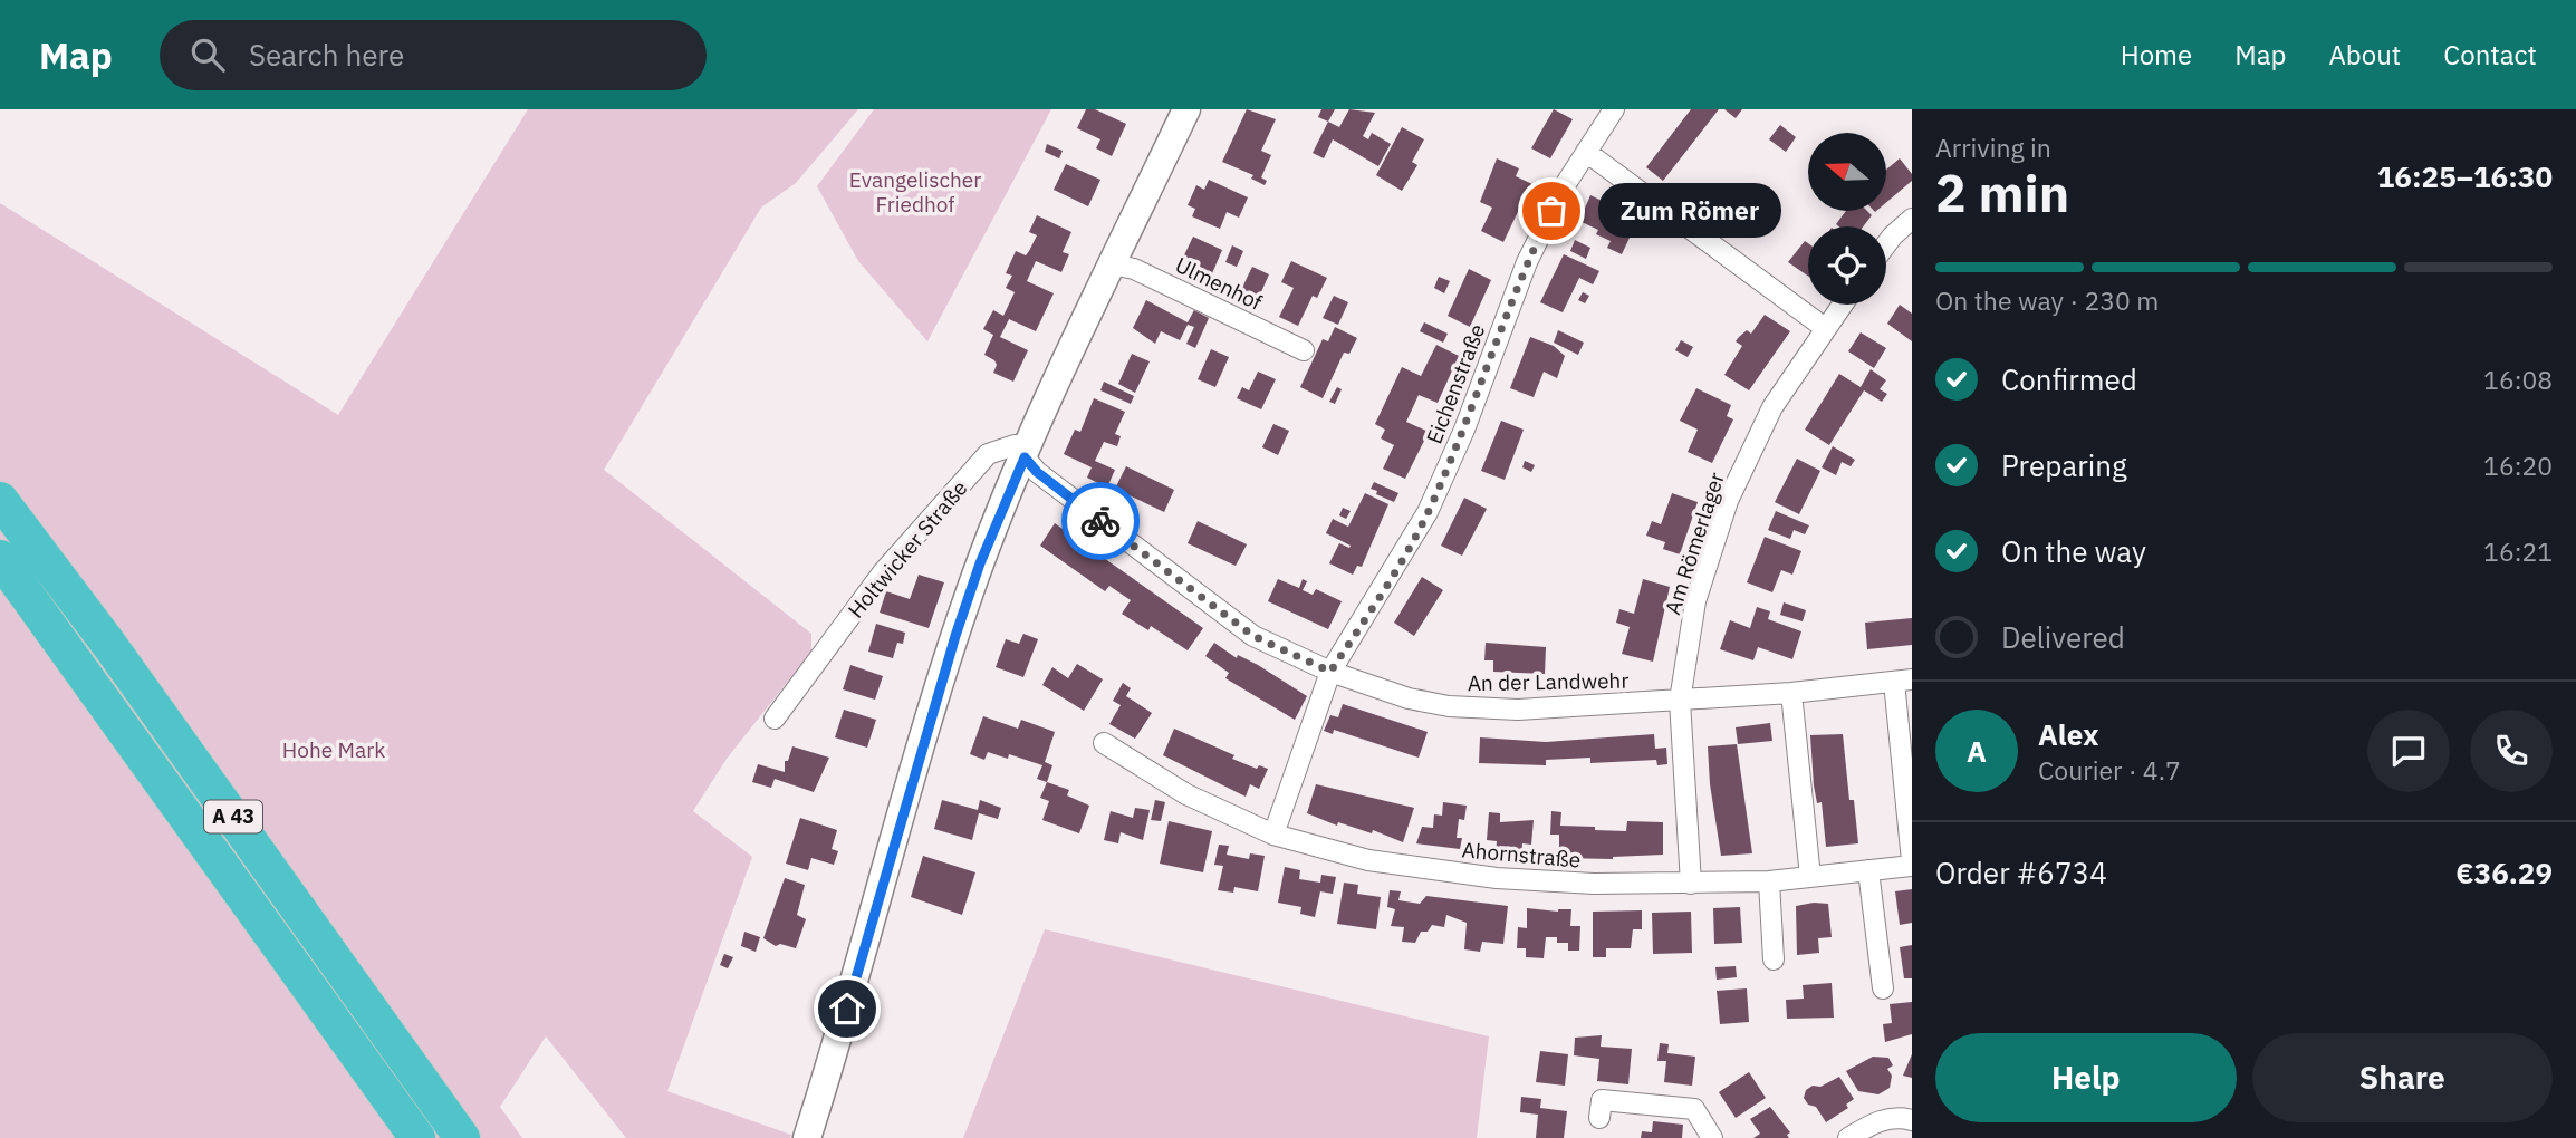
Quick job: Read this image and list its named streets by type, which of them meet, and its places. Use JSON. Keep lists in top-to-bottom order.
{
  "streets": {
    "highway": ["A 43"],
    "street": [
      "Ulmenhof",
      "Eichenstraße",
      "Am Römerlager",
      "Holtwicker Straße",
      "An der Landwehr",
      "Ahornstraße"
    ]
  },
  "crossings": [
    ["Eichenstraße", "An der Landwehr"],
    ["Am Römerlager", "An der Landwehr"],
    ["Holtwicker Straße", "An der Landwehr"],
    ["An der Landwehr", "Ahornstraße"]
  ],
  "parks": ["Evangelischer Friedhof", "Hohe Mark"],
  "places": ["Zum Römer"],
  "north": "left",
  "page": {
    "header": "Map",
    "search": "Search here",
    "nav": [
      "Home",
      "Map",
      "About",
      "Contact"
    ],
    "heading": ["2 min", "Arriving in", "16:25–16:30"],
    "panel": [
      "Alex",
      "Courier · 4.7",
      "Order #6734",
      "€36.29"
    ],
    "bubble": "Zum Römer",
    "bar": "On the way · 230 m",
    "list": [
      ["Confirmed", "16:08"],
      ["Preparing", "16:20"],
      ["On the way", "16:21"],
      "Delivered"
    ],
    "round": "A",
    "buttons": ["Help", "Share"]
  }
}
